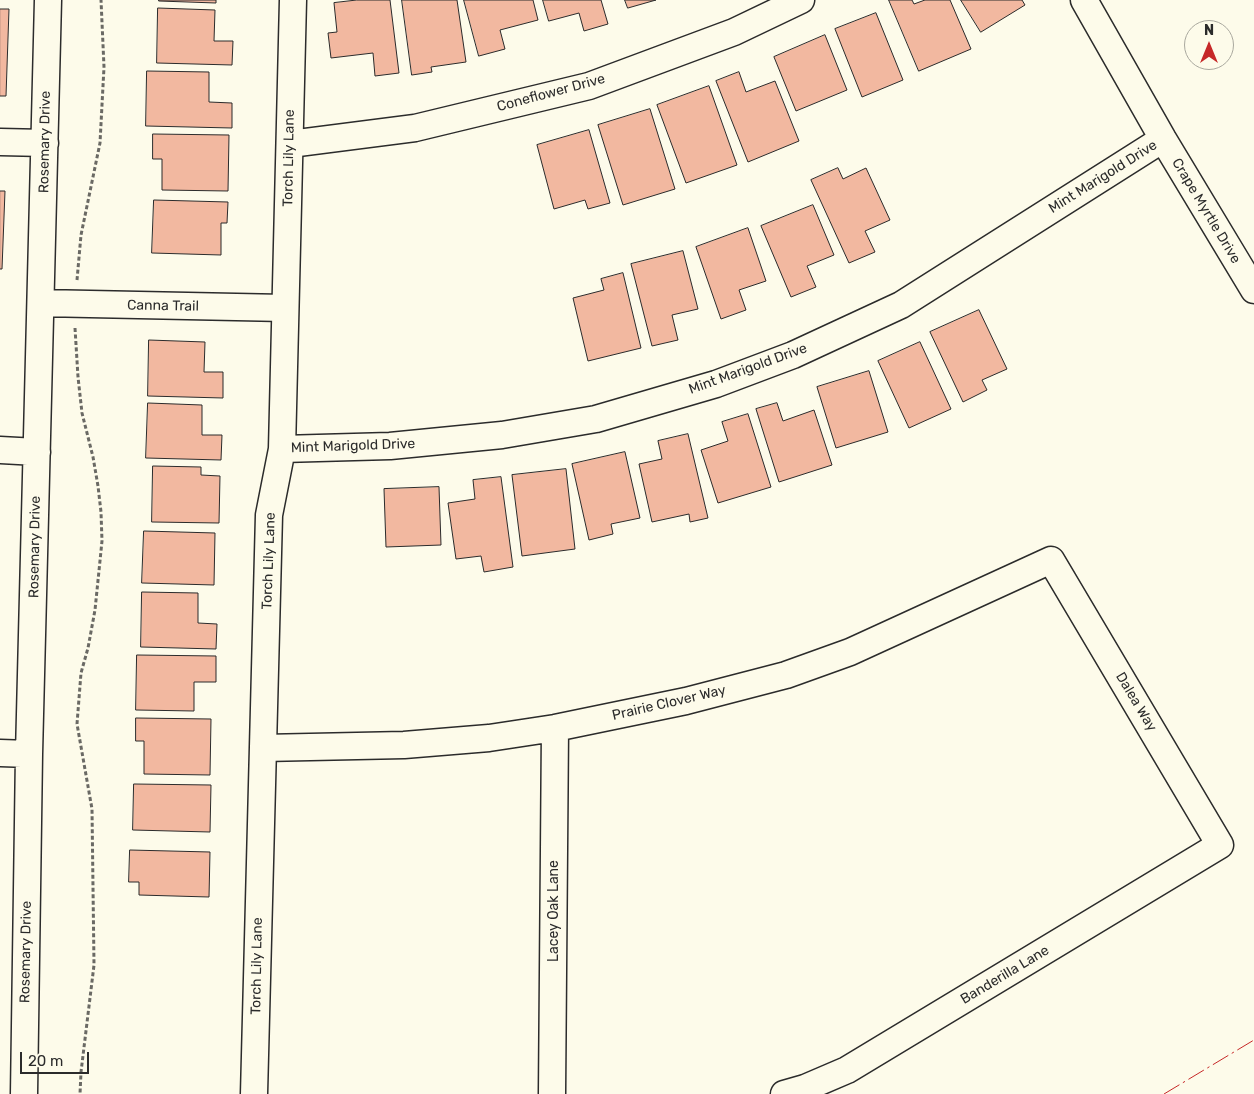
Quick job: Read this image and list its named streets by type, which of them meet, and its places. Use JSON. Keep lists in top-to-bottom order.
{
  "streets": {
    "street": [
      "Coneflower Drive",
      "Rosemary Drive",
      "Torch Lily Lane",
      "Mint Marigold Drive",
      "Crape Myrtle Drive",
      "Canna Trail",
      "Dalea Way",
      "Prairie Clover Way",
      "Lacey Oak Lane",
      "Banderilla Lane"
    ]
  },
  "crossings": [
    ["Coneflower Drive", "Torch Lily Lane"],
    ["Rosemary Drive", "Canna Trail"],
    ["Torch Lily Lane", "Mint Marigold Drive"],
    ["Torch Lily Lane", "Canna Trail"],
    ["Torch Lily Lane", "Prairie Clover Way"],
    ["Mint Marigold Drive", "Crape Myrtle Drive"],
    ["Dalea Way", "Prairie Clover Way"],
    ["Dalea Way", "Banderilla Lane"],
    ["Prairie Clover Way", "Lacey Oak Lane"]
  ],
  "scale_bar": "20 m",
  "north": "top"
}
